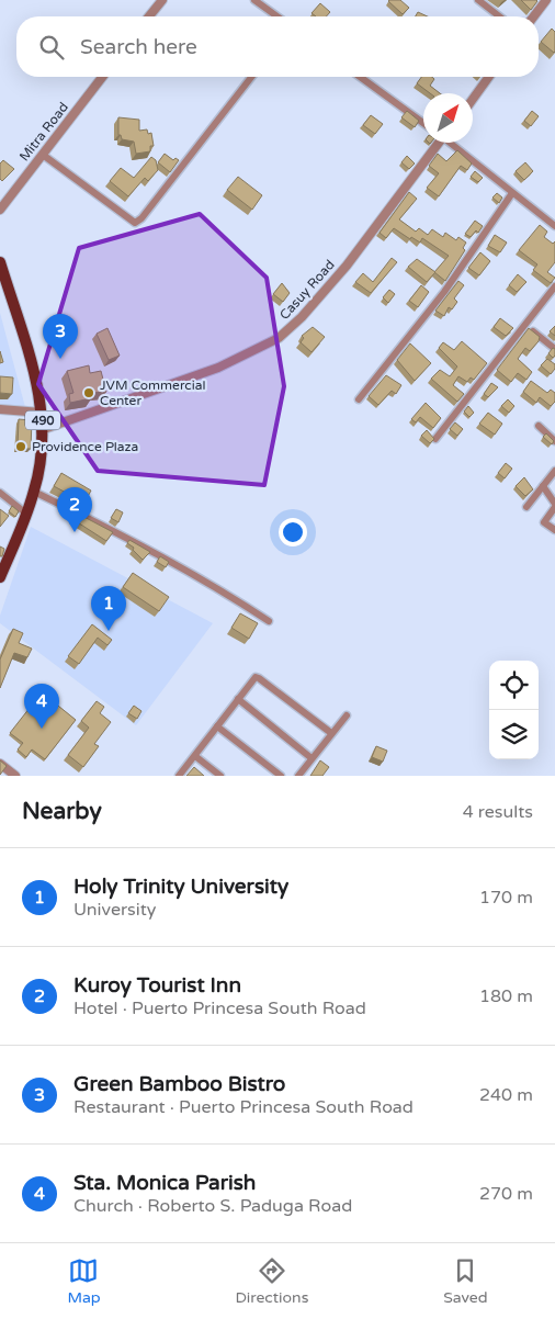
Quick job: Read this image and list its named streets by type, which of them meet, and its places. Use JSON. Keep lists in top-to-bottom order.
{
  "streets": {
    "main road": ["490"],
    "street": ["Mitra Road", "Casuy Road"]
  },
  "crossings": [
    ["Casuy Road", "490"]
  ],
  "places": ["JVM Commercial Center", "Providence Plaza"],
  "north": "top right",
  "page": {
    "search": "Search here",
    "pins": [
      "3",
      "2",
      "1",
      "4"
    ],
    "heading": ["Nearby", "4 results"],
    "list": [
      {
        "mark": "1",
        "name": "Holy Trinity University",
        "note": "University",
        "value": "170 m"
      },
      {
        "mark": "2",
        "name": "Kuroy Tourist Inn",
        "note": "Hotel · Puerto Princesa South Road",
        "value": "180 m"
      },
      {
        "mark": "3",
        "name": "Green Bamboo Bistro",
        "note": "Restaurant · Puerto Princesa South Road",
        "value": "240 m"
      },
      {
        "mark": "4",
        "name": "Sta. Monica Parish",
        "note": "Church · Roberto S. Paduga Road",
        "value": "270 m"
      }
    ],
    "nav": ["Map", "Directions", "Saved"]
  }
}
